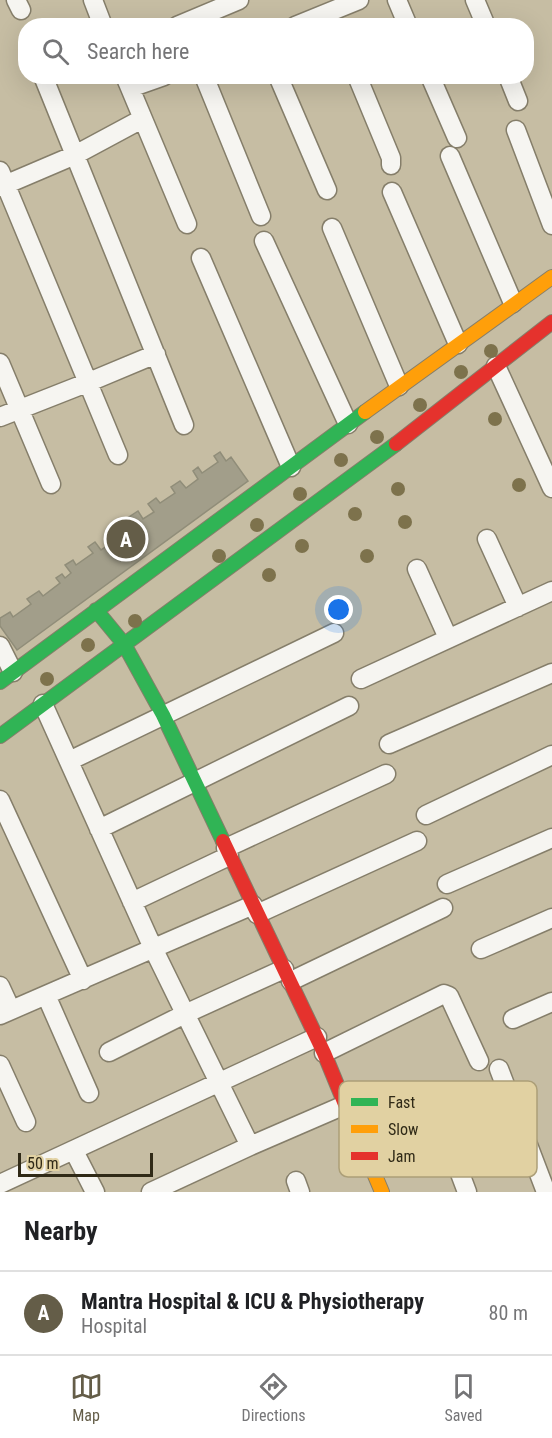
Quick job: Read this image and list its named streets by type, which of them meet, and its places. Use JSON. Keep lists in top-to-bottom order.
{
  "legend": ["Fast", "Slow", "Jam"],
  "scale_bar": "50 m",
  "page": {
    "search": "Search here",
    "pins": "A",
    "scale": "50 m",
    "heading": "Nearby",
    "list": [
      {
        "mark": "A",
        "name": "Mantra Hospital & ICU & Physiotherapy",
        "note": "Hospital",
        "value": "80 m"
      }
    ],
    "nav": ["Map", "Directions", "Saved"]
  }
}
